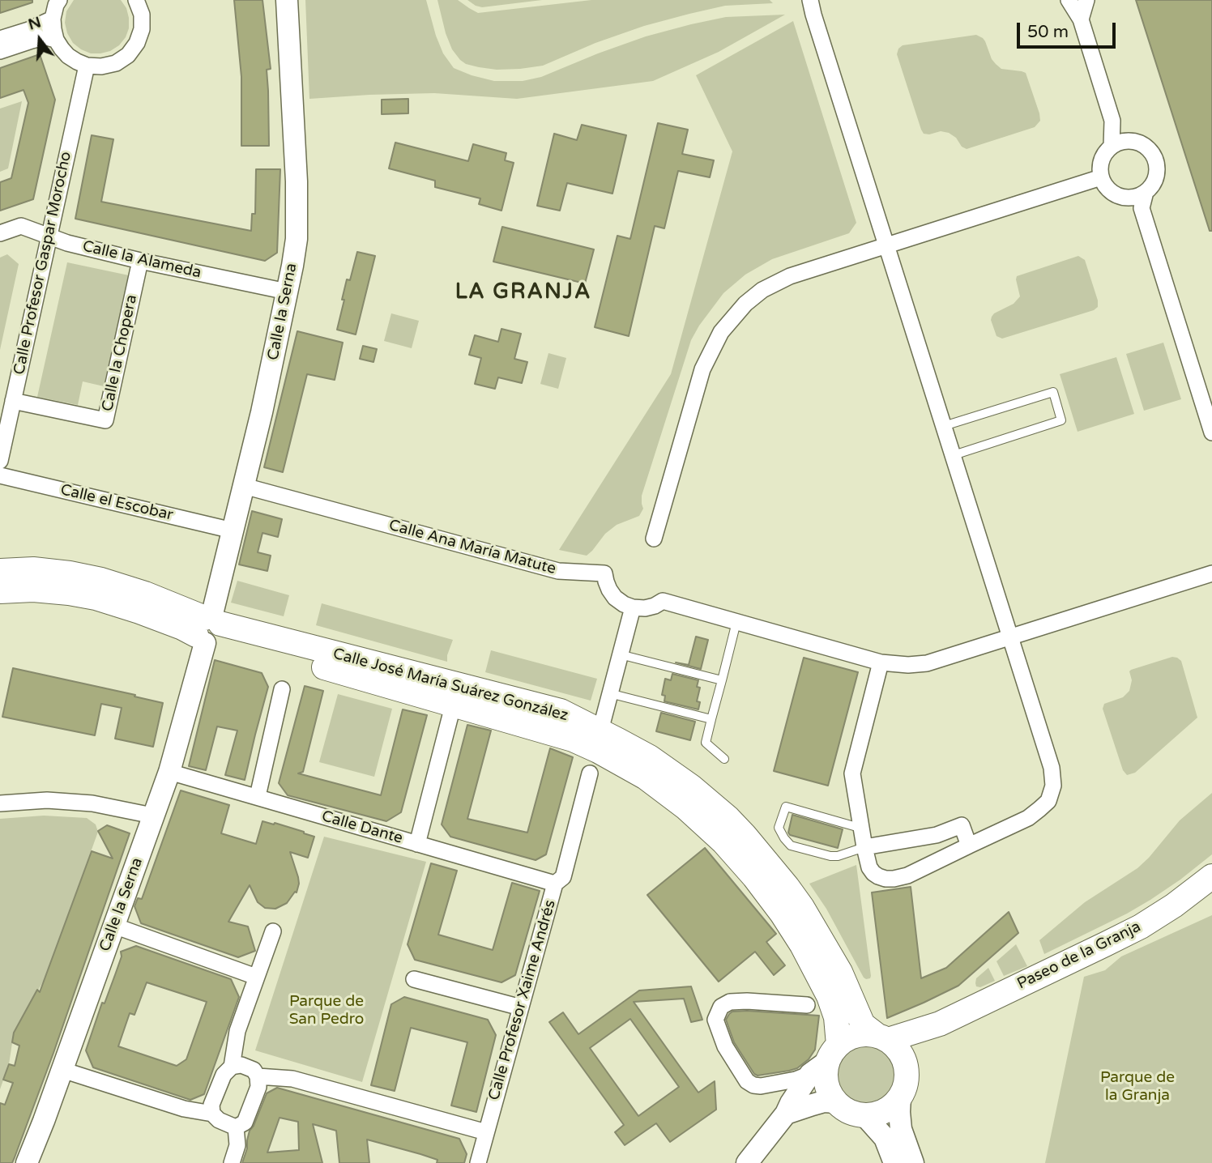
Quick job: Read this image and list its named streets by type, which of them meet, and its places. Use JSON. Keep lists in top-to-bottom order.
{
  "streets": {
    "main road": ["Calle José María Suárez González", "Paseo de la Granja"],
    "street": [
      "Calle la Alameda",
      "Calle Profesor Gaspar Morocho",
      "Calle la Serna",
      "Calle la Chopera",
      "Calle el Escobar",
      "Calle Ana María Matute",
      "Calle Dante",
      "Calle Profesor Xaime Andrés"
    ]
  },
  "crossings": [
    ["Calle la Alameda", "Calle Profesor Gaspar Morocho"],
    ["Calle la Alameda", "Calle la Serna"],
    ["Calle la Alameda", "Calle la Chopera"],
    ["Calle Profesor Gaspar Morocho", "Calle la Chopera"],
    ["Calle la Serna", "Calle el Escobar"],
    ["Calle la Serna", "Calle Ana María Matute"],
    ["Calle la Serna", "Calle José María Suárez González"],
    ["Calle la Serna", "Calle Dante"],
    ["Calle José María Suárez González", "Paseo de la Granja"],
    ["Calle Dante", "Calle Profesor Xaime Andrés"]
  ],
  "districts": ["LA GRANJA"],
  "parks": ["Parque de San Pedro", "Parque de la Granja"],
  "scale_bar": "50 m",
  "north": "top"
}
